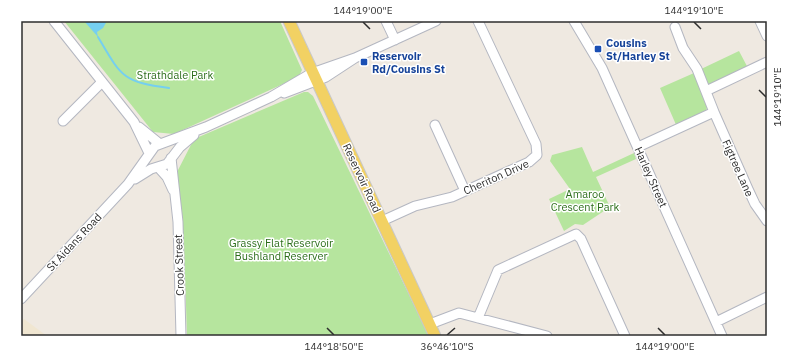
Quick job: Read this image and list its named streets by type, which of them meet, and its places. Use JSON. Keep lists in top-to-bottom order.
{
  "streets": {
    "main road": ["Reservoir Road"],
    "street": [
      "Figtree Lane",
      "Cheriton Drive",
      "Harley Street",
      "St Aidans Road",
      "Crook Street"
    ]
  },
  "crossings": [
    ["Cheriton Drive", "Reservoir Road"],
    ["St Aidans Road", "Crook Street"]
  ],
  "parks": ["Strathdale Park", "Amaroo Crescent Park", "Grassy Flat Reservoir Bushland Reserver"],
  "places": {
    "transit": ["Cousins St/Harley St", "Reservoir Rd/Cousins St"]
  },
  "coordinates": [
    "144°19'00\"E",
    "144°19'10\"E",
    "144°18'50\"E",
    "36°46'10\"S"
  ]
}
